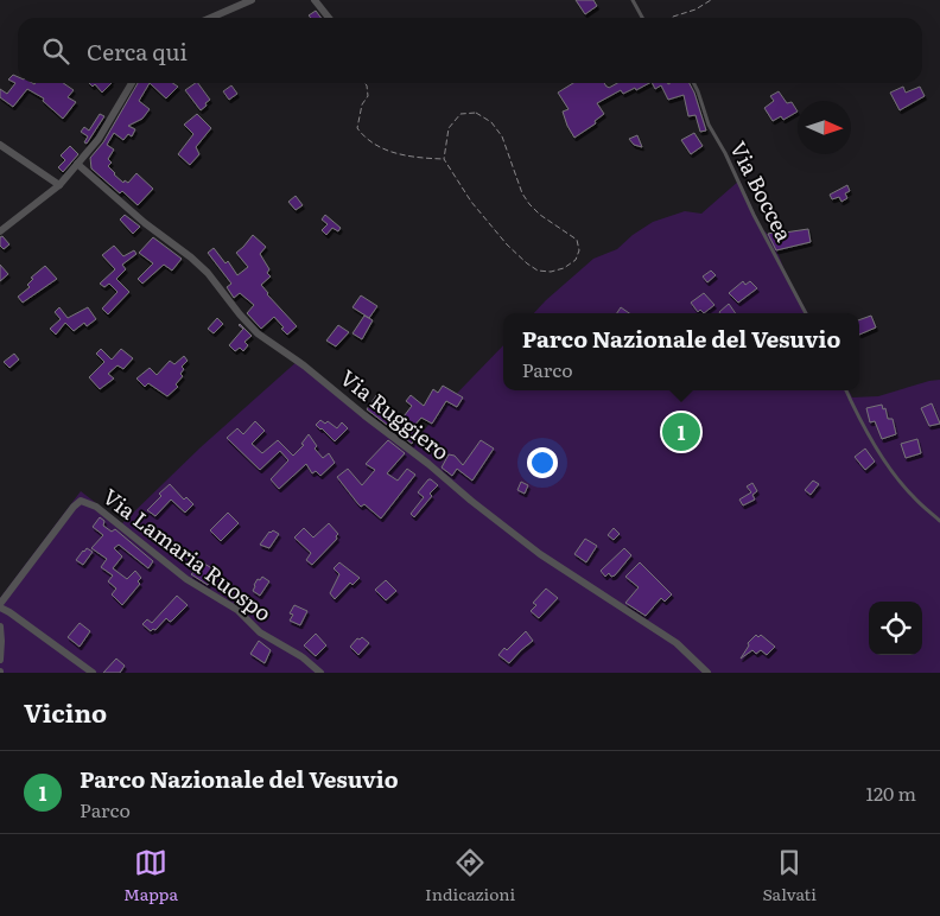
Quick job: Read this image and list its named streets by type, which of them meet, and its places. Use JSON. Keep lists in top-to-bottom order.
{
  "streets": {
    "street": ["Via Ruggiero", "Via Lamaria Ruospo"],
    "lane": ["Via Boccea"]
  },
  "north": "right",
  "page": {
    "search": "Cerca qui",
    "popup": ["Parco Nazionale del Vesuvio", "Parco"],
    "pins": "1",
    "heading": "Vicino",
    "list": [
      {
        "mark": "1",
        "name": "Parco Nazionale del Vesuvio",
        "note": "Parco",
        "value": "120 m"
      }
    ],
    "nav": ["Mappa", "Indicazioni", "Salvati"]
  }
}
